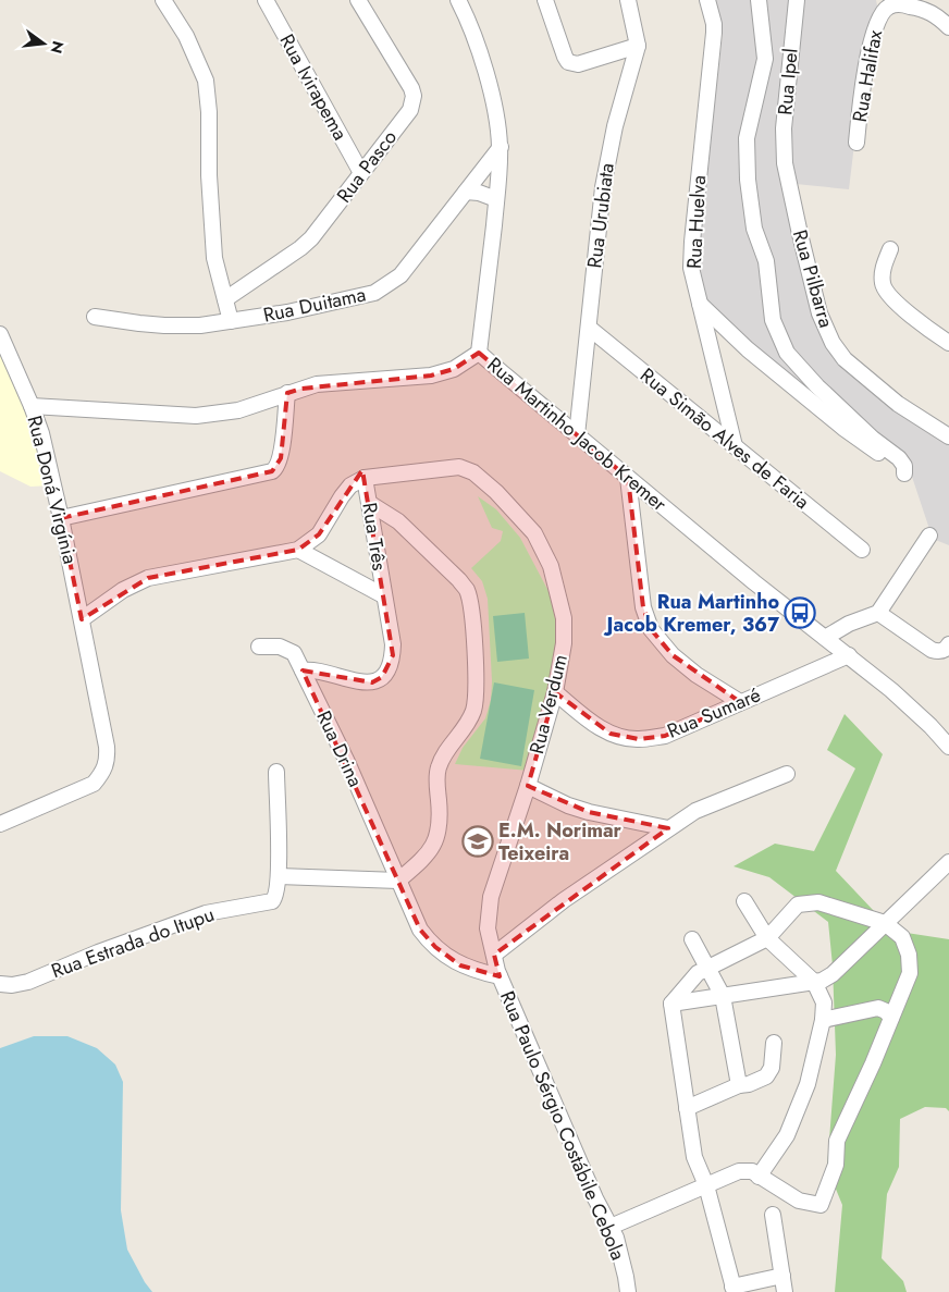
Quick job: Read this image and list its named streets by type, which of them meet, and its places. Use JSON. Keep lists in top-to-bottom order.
{
  "streets": {
    "street": [
      "Rua Halifax",
      "Rua Ipel",
      "Rua Ivirapema",
      "Rua Pasco",
      "Rua Urubiata",
      "Rua Huelva",
      "Rua Pilbarra",
      "Rua Duitama",
      "Rua Martinho Jacob Kremer",
      "Rua Simão Alves de Faria",
      "Rua Doná Virgínia",
      "Rua Três",
      "Rua Verdum",
      "Rua Sumaré",
      "Rua Drina",
      "Rua Estrada do Itupu",
      "Rua Paulo Sérgio Costábile Cebola"
    ]
  },
  "crossings": [
    ["Rua Ipel", "Rua Pilbarra"],
    ["Rua Ivirapema", "Rua Pasco"],
    ["Rua Urubiata", "Rua Martinho Jacob Kremer"],
    ["Rua Urubiata", "Rua Simão Alves de Faria"],
    ["Rua Huelva", "Rua Simão Alves de Faria"],
    ["Rua Duitama", "Rua Martinho Jacob Kremer"],
    ["Rua Martinho Jacob Kremer", "Rua Sumaré"],
    ["Rua Três", "Rua Verdum"],
    ["Rua Três", "Rua Drina"],
    ["Rua Verdum", "Rua Sumaré"],
    ["Rua Verdum", "Rua Paulo Sérgio Costábile Cebola"],
    ["Rua Drina", "Rua Paulo Sérgio Costábile Cebola"]
  ],
  "places": {
    "bus stop": ["Rua Martinho Jacob Kremer, 367"],
    "school or university": ["E.M. Norimar Teixeira"]
  },
  "north": "right"
}
